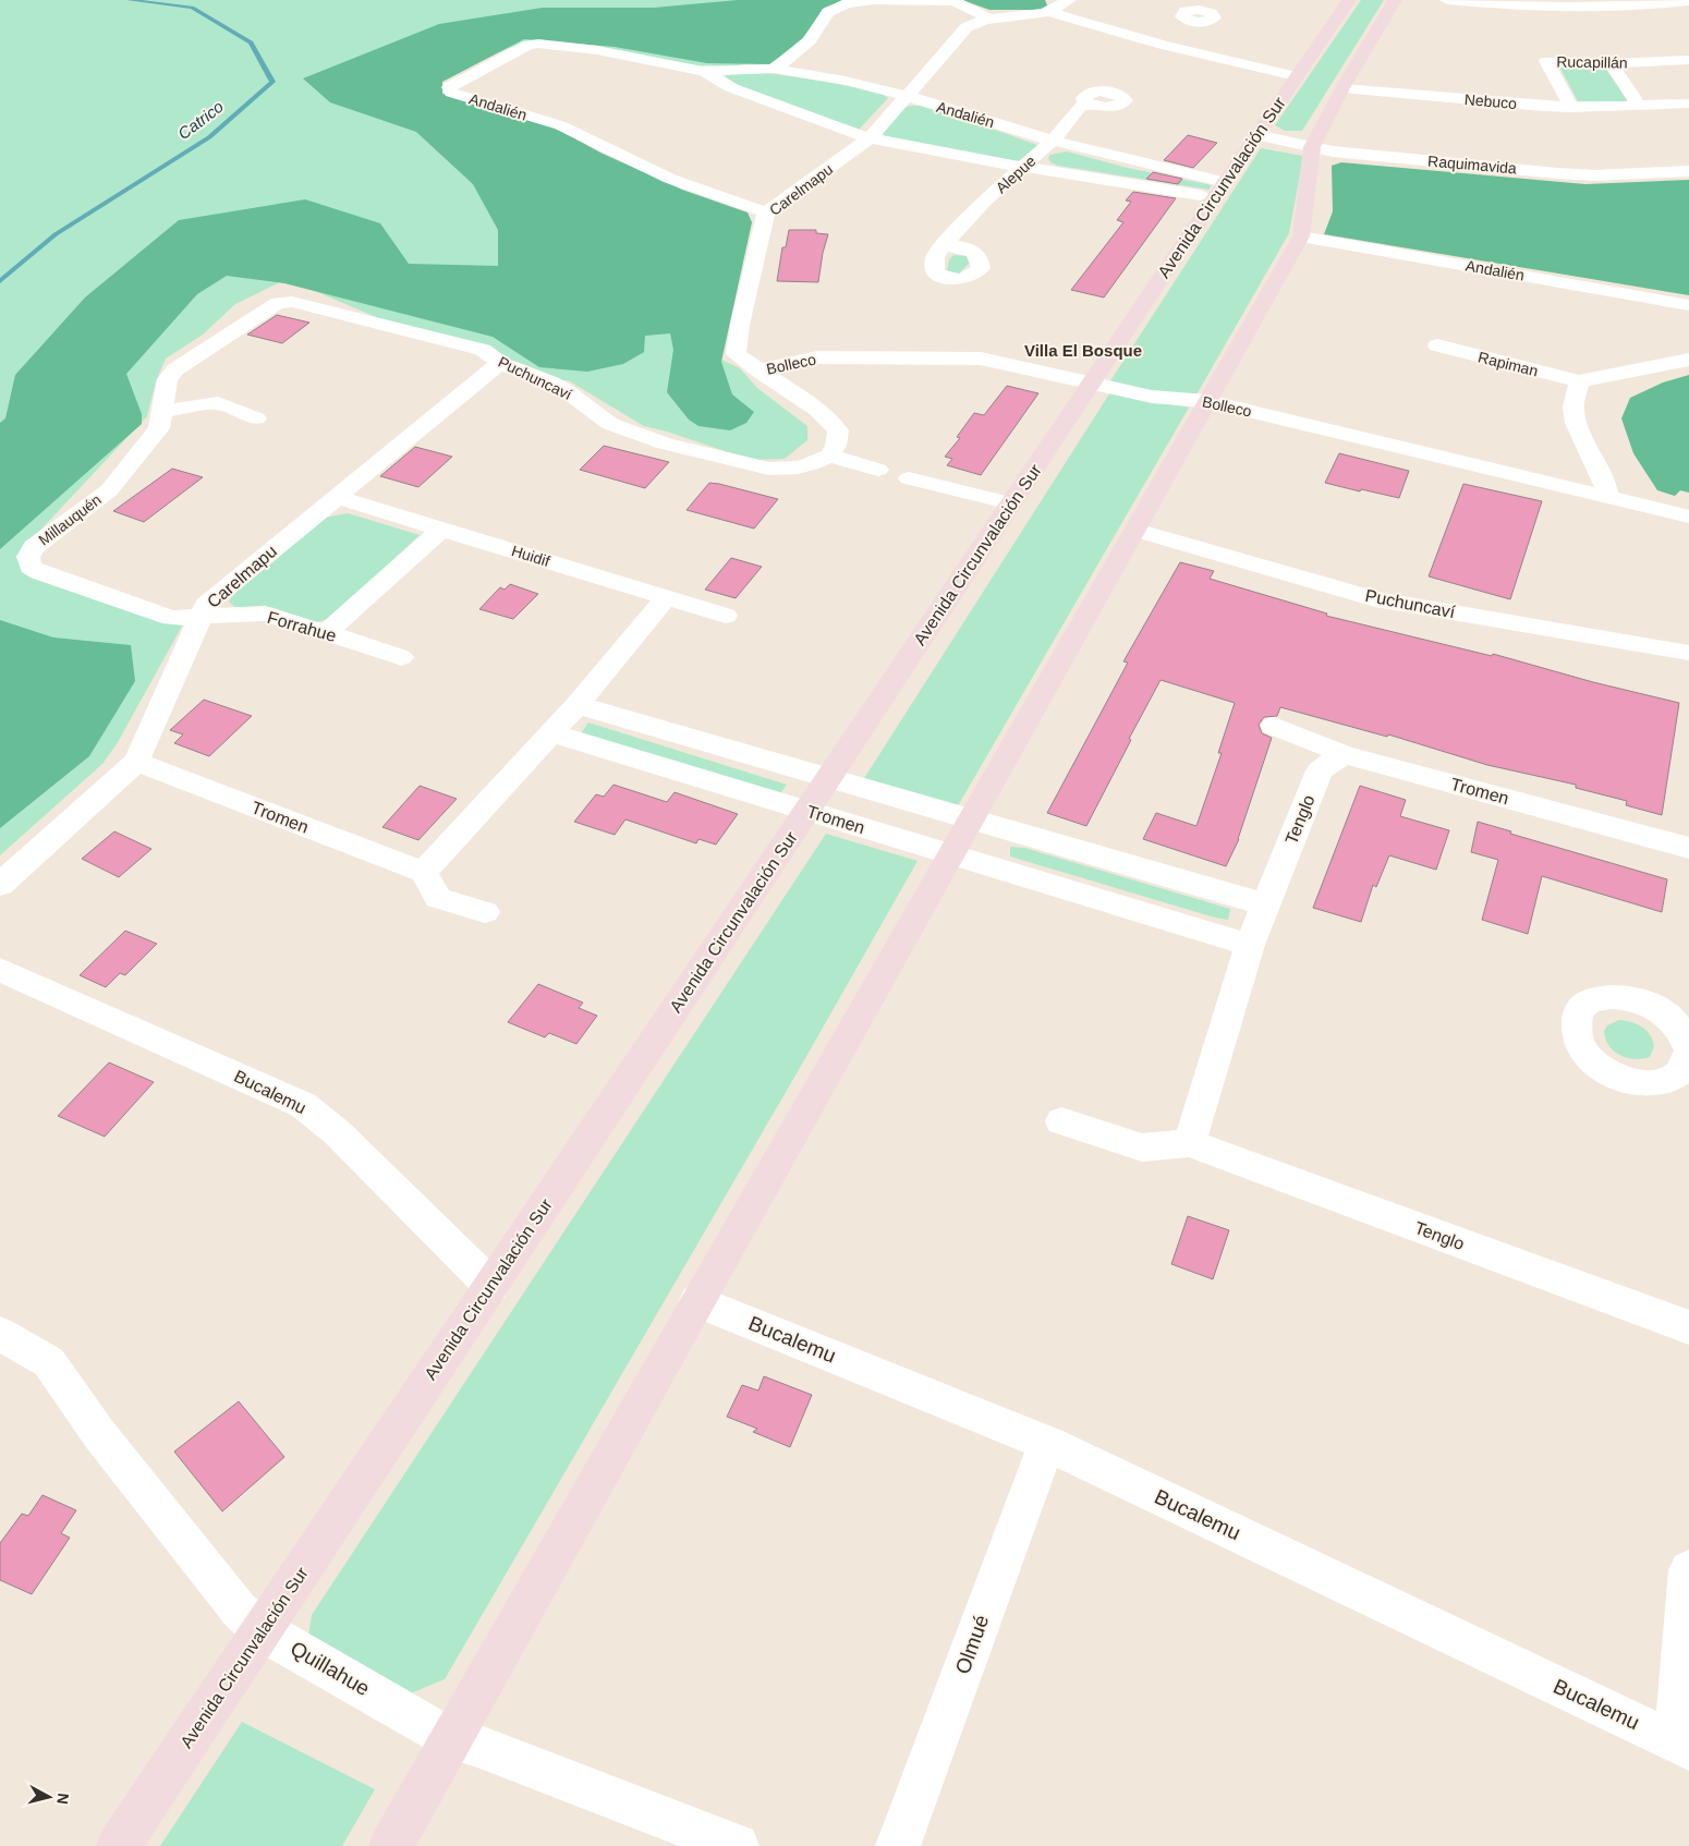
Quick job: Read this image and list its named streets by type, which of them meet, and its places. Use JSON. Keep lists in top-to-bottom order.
{
  "streets": {
    "main road": ["Avenida Circunvalación Sur"],
    "street": [
      "Rucapillán",
      "Nebuco",
      "Andalién",
      "Raquimavida",
      "Alepue",
      "Carelmapu",
      "Bolleco",
      "Rapiman",
      "Puchuncaví",
      "Millauquén",
      "Huidif",
      "Forrahue",
      "Tromen",
      "Tenglo",
      "Bucalemu",
      "Olmué",
      "Quillahue"
    ]
  },
  "crossings": [
    ["Rucapillán", "Nebuco"],
    ["Andalién", "Alepue"],
    ["Andalién", "Avenida Circunvalación Sur"],
    ["Andalién", "Carelmapu"],
    ["Raquimavida", "Avenida Circunvalación Sur"],
    ["Avenida Circunvalación Sur", "Bolleco"],
    ["Avenida Circunvalación Sur", "Tromen"],
    ["Avenida Circunvalación Sur", "Bucalemu"],
    ["Avenida Circunvalación Sur", "Quillahue"],
    ["Carelmapu", "Bolleco"],
    ["Carelmapu", "Puchuncaví"],
    ["Carelmapu", "Millauquén"],
    ["Carelmapu", "Huidif"],
    ["Carelmapu", "Forrahue"],
    ["Carelmapu", "Tromen"],
    ["Puchuncaví", "Millauquén"],
    ["Millauquén", "Forrahue"],
    ["Tromen", "Tenglo"],
    ["Bucalemu", "Olmué"]
  ],
  "districts": ["Villa El Bosque"],
  "water": ["Catrico"],
  "north": "right"
}
